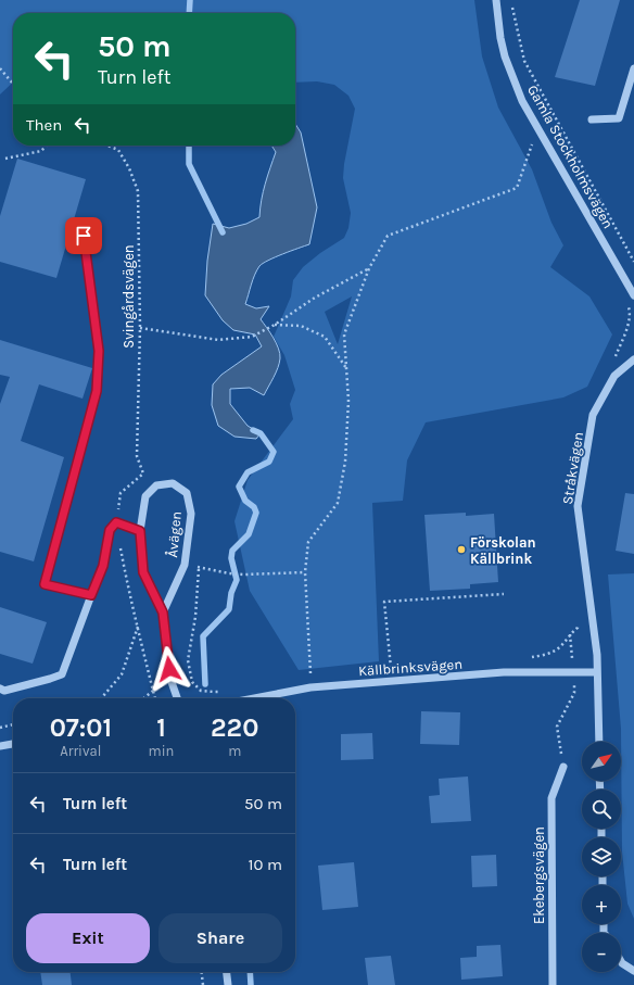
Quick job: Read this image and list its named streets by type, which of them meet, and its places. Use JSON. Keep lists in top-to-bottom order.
{
  "streets": {
    "street": [
      "Gamla Stockholmsvägen",
      "Stråkvägen",
      "Åvägen",
      "Källbrinksvägen",
      "Ekebergsvägen"
    ],
    "path": ["Svingårdsvägen"]
  },
  "crossings": [
    ["Stråkvägen", "Källbrinksvägen"]
  ],
  "places": ["Förskolan Källbrink"],
  "north": "top right",
  "page": {
    "turn": ["50 m", "Turn left"],
    "then": "Then",
    "eta": [
      "07:01",
      "Arrival",
      "1",
      "min",
      "220",
      "m"
    ],
    "map_buttons": ["+", "−"],
    "list": [
      {
        "name": "Turn left",
        "value": "50 m"
      },
      {
        "name": "Turn left",
        "value": "10 m"
      }
    ],
    "buttons": ["Exit", "Share"]
  }
}
